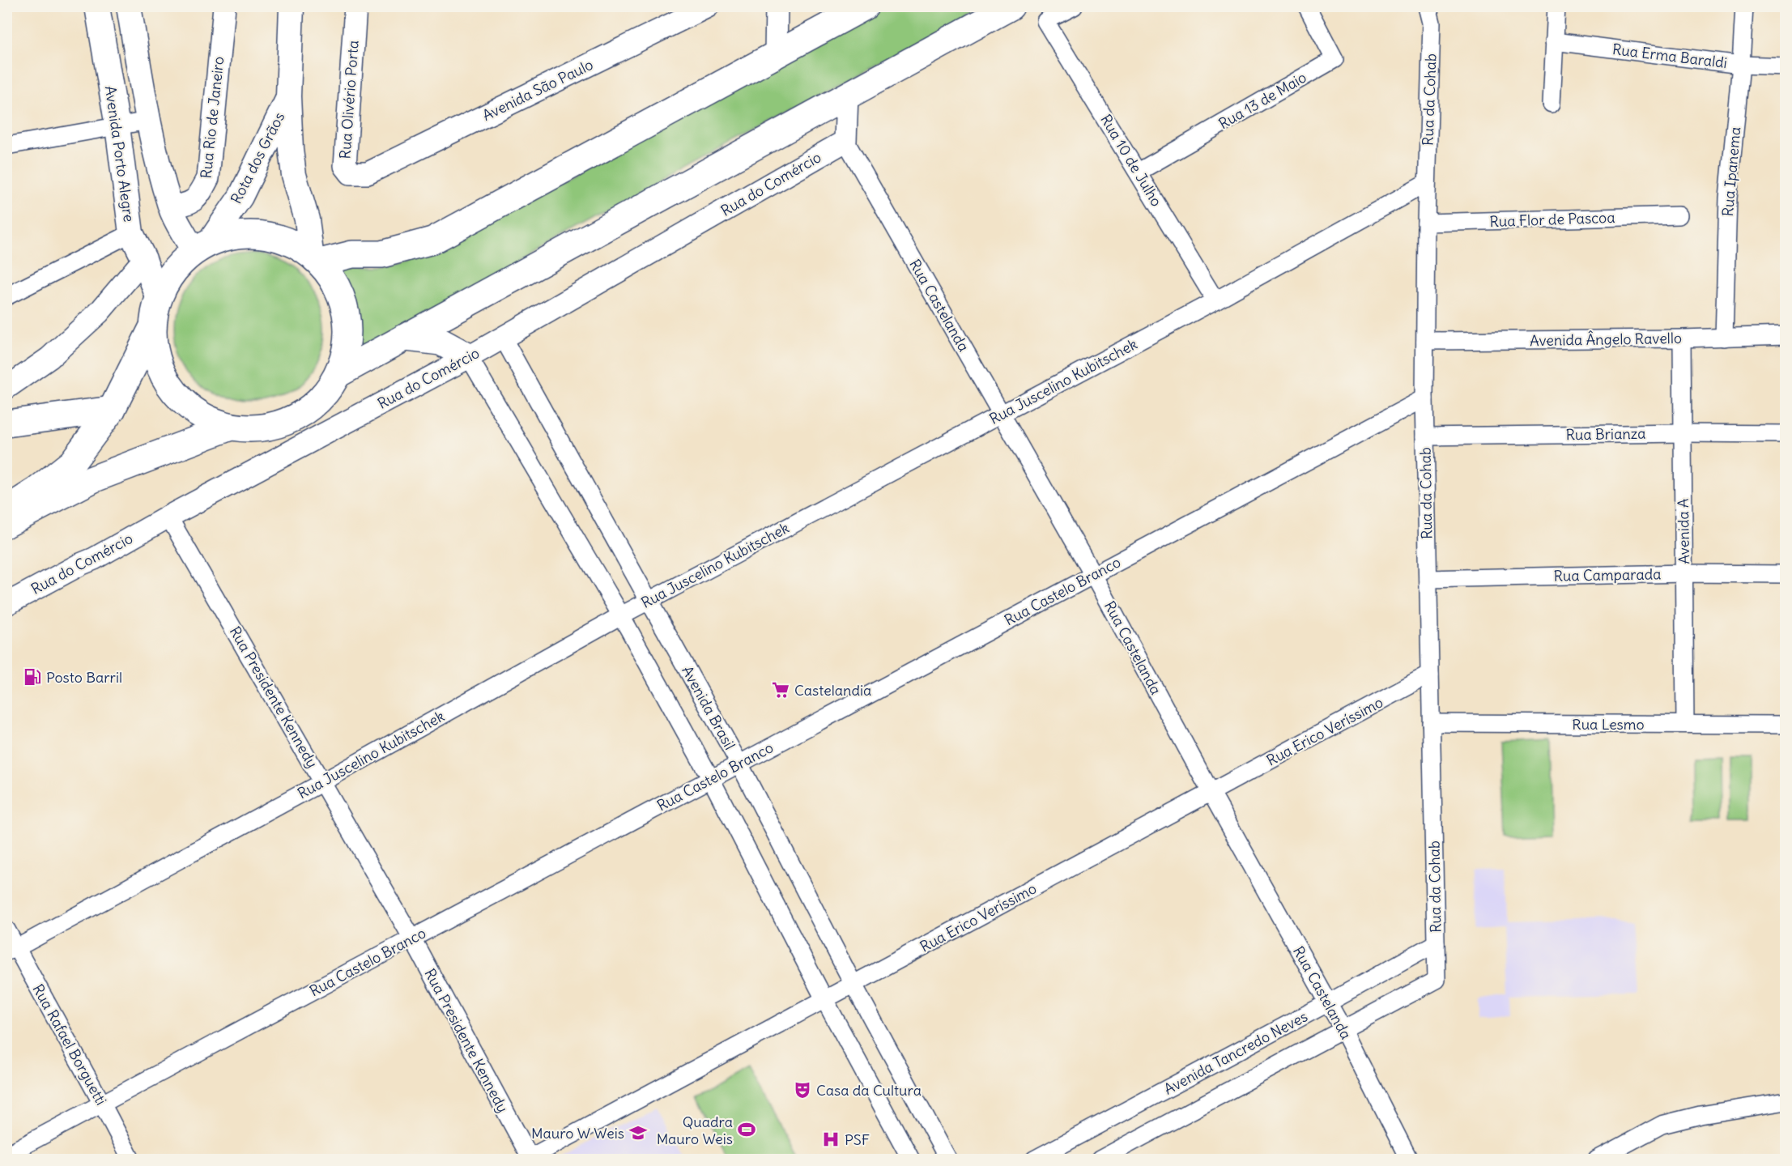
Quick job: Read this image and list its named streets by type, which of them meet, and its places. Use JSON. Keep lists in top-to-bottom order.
{
  "streets": {
    "main road": ["Avenida Porto Alegre", "Rota dos Grãos"],
    "street": [
      "Rua Erma Baraldi",
      "Avenida São Paulo",
      "Rua Olivério Porta",
      "Rua da Cohab",
      "Rua 13 de Maio",
      "Rua Rio de Janeiro",
      "Rua 10 de Julho",
      "Rua Ipanema",
      "Rua do Comércio",
      "Rua Flor de Pascoa",
      "Rua Castelanda",
      "Avenida Ângelo Ravello",
      "Rua Juscelino Kubitschek",
      "Rua Brianza",
      "Avenida A",
      "Rua Camparada",
      "Rua Castelo Branco",
      "Rua Presidente Kennedy",
      "Avenida Brasil",
      "Rua Lesmo",
      "Rua Erico Veríssimo",
      "Rua Rafael Borguetti",
      "Avenida Tancredo Neves"
    ]
  },
  "crossings": [
    ["Rua Erma Baraldi", "Rua Ipanema"],
    ["Avenida São Paulo", "Rua Olivério Porta"],
    ["Rua da Cohab", "Rua Flor de Pascoa"],
    ["Rua da Cohab", "Avenida Ângelo Ravello"],
    ["Rua da Cohab", "Rua Juscelino Kubitschek"],
    ["Rua da Cohab", "Rua Brianza"],
    ["Rua da Cohab", "Rua Camparada"],
    ["Rua da Cohab", "Rua Castelo Branco"],
    ["Rua da Cohab", "Rua Lesmo"],
    ["Rua da Cohab", "Rua Erico Veríssimo"],
    ["Rua da Cohab", "Avenida Tancredo Neves"],
    ["Rua 13 de Maio", "Rua 10 de Julho"],
    ["Rua 10 de Julho", "Rua Juscelino Kubitschek"],
    ["Rua Ipanema", "Avenida Ângelo Ravello"],
    ["Rua do Comércio", "Rua Castelanda"],
    ["Rua do Comércio", "Rua Presidente Kennedy"],
    ["Rua do Comércio", "Avenida Brasil"],
    ["Rua Castelanda", "Rua Juscelino Kubitschek"],
    ["Rua Castelanda", "Rua Castelo Branco"],
    ["Rua Castelanda", "Rua Erico Veríssimo"],
    ["Rua Castelanda", "Avenida Tancredo Neves"],
    ["Avenida Ângelo Ravello", "Avenida A"],
    ["Rua Juscelino Kubitschek", "Rua Presidente Kennedy"],
    ["Rua Juscelino Kubitschek", "Avenida Brasil"],
    ["Rua Juscelino Kubitschek", "Rua Rafael Borguetti"],
    ["Rua Brianza", "Avenida A"],
    ["Avenida A", "Rua Camparada"],
    ["Avenida A", "Rua Lesmo"],
    ["Rua Castelo Branco", "Rua Presidente Kennedy"],
    ["Rua Castelo Branco", "Avenida Brasil"],
    ["Rua Castelo Branco", "Rua Rafael Borguetti"],
    ["Rua Presidente Kennedy", "Rua Erico Veríssimo"],
    ["Avenida Brasil", "Rua Erico Veríssimo"]
  ],
  "places": {
    "fuel station": ["Posto Barril"],
    "supermarket": ["Castelandia"],
    "theatre": ["Casa da Cultura"],
    "sports": ["Quadra Mauro Weis"],
    "school or university": ["Mauro W Weis"],
    "hospital": ["PSF"]
  }
}
